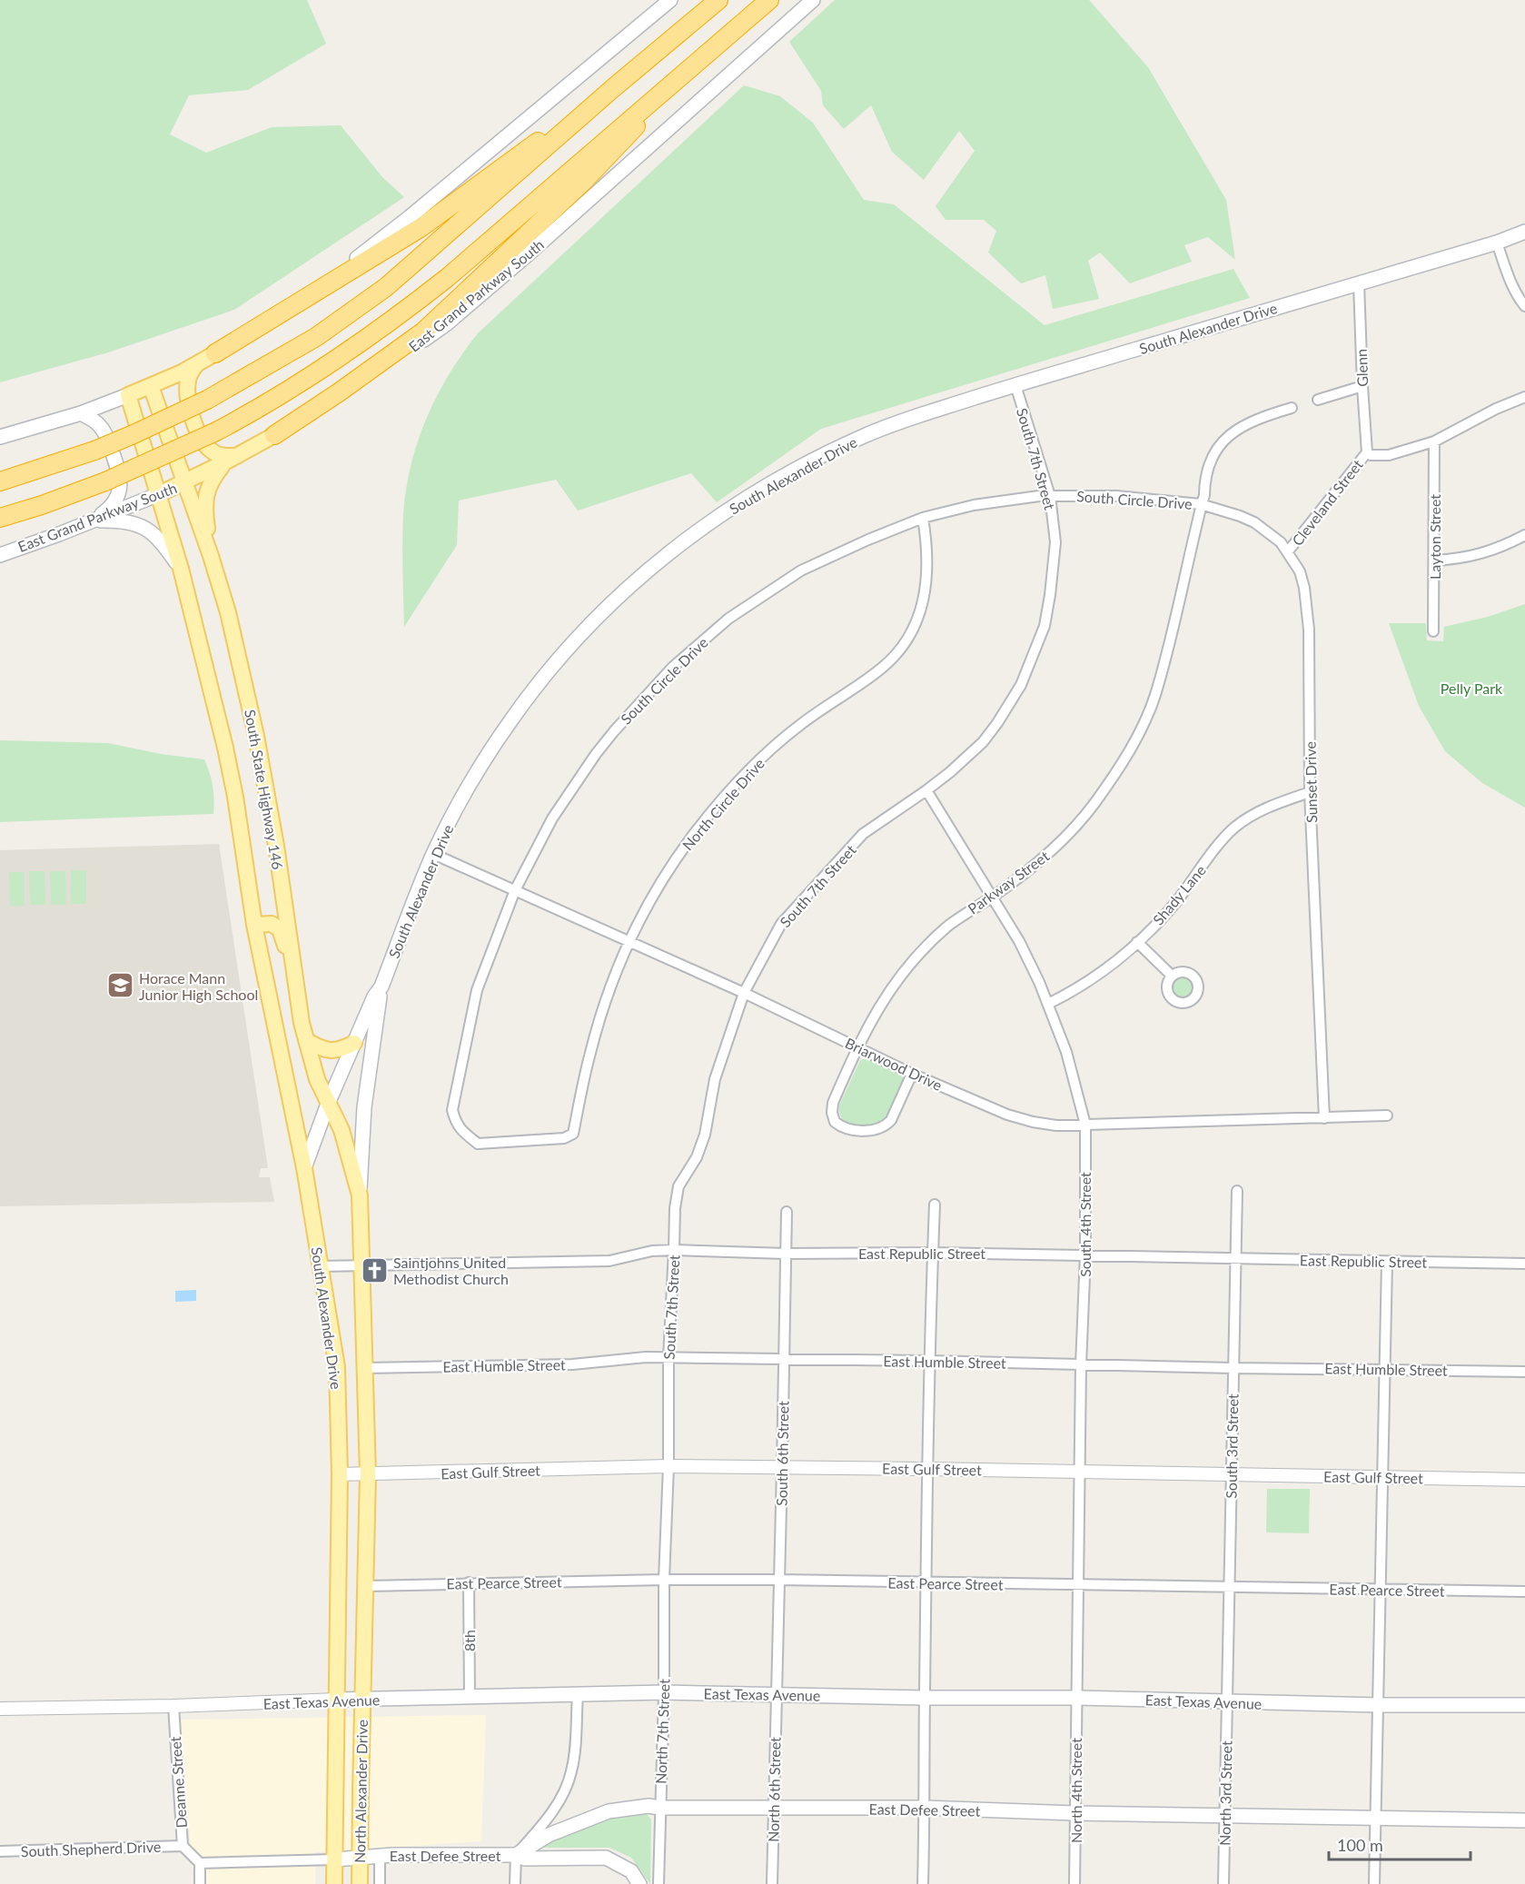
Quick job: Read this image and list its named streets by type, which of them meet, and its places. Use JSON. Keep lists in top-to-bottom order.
{
  "streets": {
    "highway": ["East Grand Parkway South"],
    "main road": [
      "South Alexander Drive",
      "South State Highway 146",
      "East Texas Avenue",
      "North Alexander Drive",
      "East Defee Street"
    ],
    "street": [
      "Glenn",
      "South 7th Street",
      "South Circle Drive",
      "Cleveland Street",
      "Layton Street",
      "Sunset Drive",
      "North Circle Drive",
      "Parkway Street",
      "Shady Lane",
      "Briarwood Drive",
      "South 4th Street",
      "East Republic Street",
      "East Humble Street",
      "South 3rd Street",
      "South 6th Street",
      "East Gulf Street",
      "East Pearce Street",
      "8th",
      "North 7th Street",
      "Deanne Street",
      "North 6th Street",
      "North 4th Street",
      "North 3rd Street",
      "South Shepherd Drive"
    ]
  },
  "crossings": [
    ["East Grand Parkway South", "South State Highway 146"],
    ["South Alexander Drive", "Glenn"],
    ["South Alexander Drive", "South 7th Street"],
    ["South Alexander Drive", "South State Highway 146"],
    ["South Alexander Drive", "Briarwood Drive"],
    ["South Alexander Drive", "East Republic Street"],
    ["South Alexander Drive", "East Humble Street"],
    ["South Alexander Drive", "East Gulf Street"],
    ["South Alexander Drive", "East Pearce Street"],
    ["South Alexander Drive", "East Texas Avenue"],
    ["South Alexander Drive", "North Alexander Drive"],
    ["Glenn", "Cleveland Street"],
    ["South 7th Street", "South Circle Drive"],
    ["South 7th Street", "Briarwood Drive"],
    ["South 7th Street", "South 4th Street"],
    ["South 7th Street", "East Republic Street"],
    ["South 7th Street", "East Humble Street"],
    ["South 7th Street", "East Gulf Street"],
    ["South 7th Street", "East Pearce Street"],
    ["South 7th Street", "North 7th Street"],
    ["South Circle Drive", "Sunset Drive"],
    ["South Circle Drive", "North Circle Drive"],
    ["South Circle Drive", "Parkway Street"],
    ["South Circle Drive", "Briarwood Drive"],
    ["Cleveland Street", "Sunset Drive"],
    ["Sunset Drive", "Parkway Street"],
    ["Sunset Drive", "Shady Lane"],
    ["Sunset Drive", "Briarwood Drive"],
    ["North Circle Drive", "Briarwood Drive"],
    ["Parkway Street", "Briarwood Drive"],
    ["Parkway Street", "South 4th Street"],
    ["Shady Lane", "South 4th Street"],
    ["Briarwood Drive", "South 4th Street"],
    ["South 4th Street", "East Republic Street"],
    ["South 4th Street", "East Humble Street"],
    ["South 4th Street", "East Gulf Street"],
    ["South 4th Street", "East Pearce Street"],
    ["South 4th Street", "East Texas Avenue"],
    ["South 4th Street", "North 4th Street"],
    ["East Republic Street", "South 3rd Street"],
    ["East Republic Street", "South 6th Street"],
    ["East Humble Street", "South 3rd Street"],
    ["East Humble Street", "South 6th Street"],
    ["South 3rd Street", "East Gulf Street"],
    ["South 3rd Street", "East Pearce Street"],
    ["South 3rd Street", "East Texas Avenue"],
    ["South 3rd Street", "North 3rd Street"],
    ["South 6th Street", "East Gulf Street"],
    ["South 6th Street", "East Pearce Street"],
    ["South 6th Street", "East Texas Avenue"],
    ["South 6th Street", "North 6th Street"],
    ["East Pearce Street", "8th"],
    ["East Pearce Street", "North 7th Street"],
    ["8th", "East Texas Avenue"],
    ["East Texas Avenue", "North 7th Street"],
    ["East Texas Avenue", "Deanne Street"],
    ["East Texas Avenue", "North 6th Street"],
    ["East Texas Avenue", "North 4th Street"],
    ["East Texas Avenue", "North Alexander Drive"],
    ["East Texas Avenue", "North 3rd Street"],
    ["North 7th Street", "East Defee Street"],
    ["Deanne Street", "South Shepherd Drive"],
    ["North 6th Street", "East Defee Street"],
    ["North 4th Street", "East Defee Street"],
    ["North Alexander Drive", "East Defee Street"],
    ["North 3rd Street", "East Defee Street"]
  ],
  "parks": ["Pelly Park"],
  "places": {
    "school or university": ["Horace Mann Junior High School"],
    "church": ["Saintjohns United Methodist Church"]
  },
  "scale_bar": "100 m"
}
